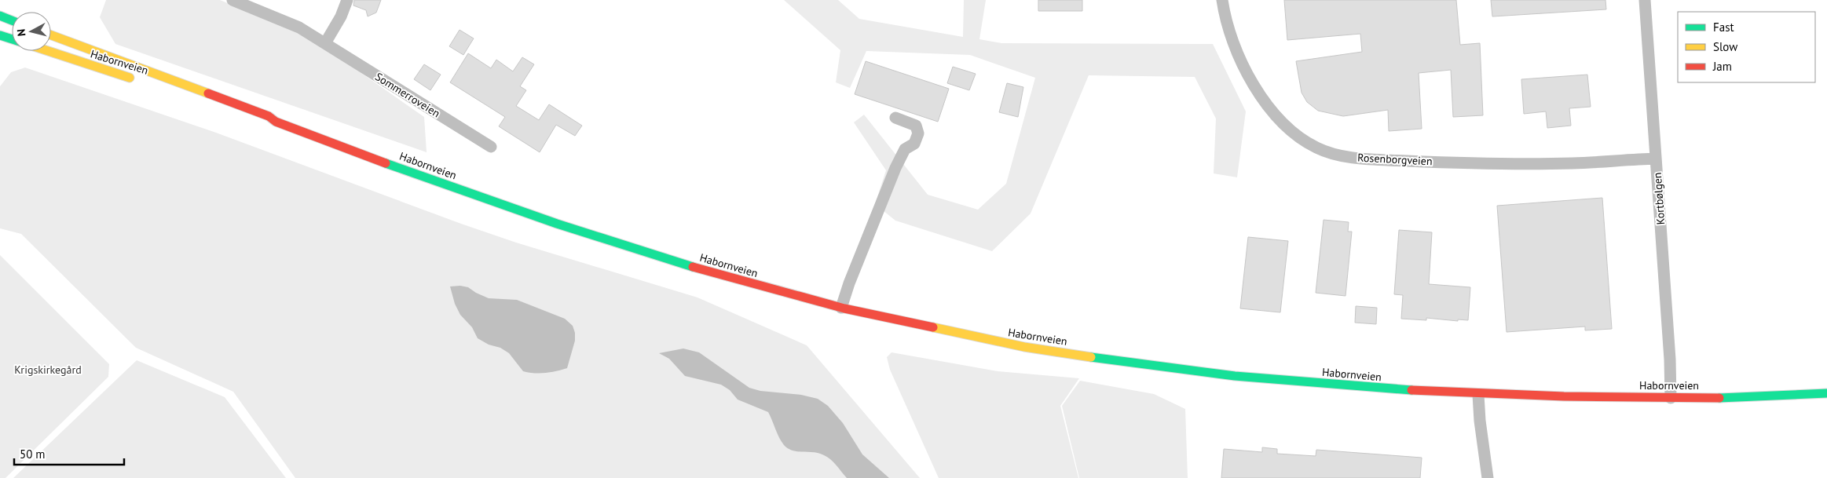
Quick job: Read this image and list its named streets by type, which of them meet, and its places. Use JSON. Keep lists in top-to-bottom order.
{
  "streets": {
    "highway": ["Habornveien"],
    "street": ["Sommerroveien", "Rosenborgveien", "Kortbølgen"]
  },
  "crossings": [
    ["Habornveien", "Kortbølgen"],
    ["Rosenborgveien", "Kortbølgen"]
  ],
  "parks": ["Krigskirkegård"],
  "legend": ["Fast", "Slow", "Jam"],
  "scale_bar": "50 m",
  "north": "left"
}
